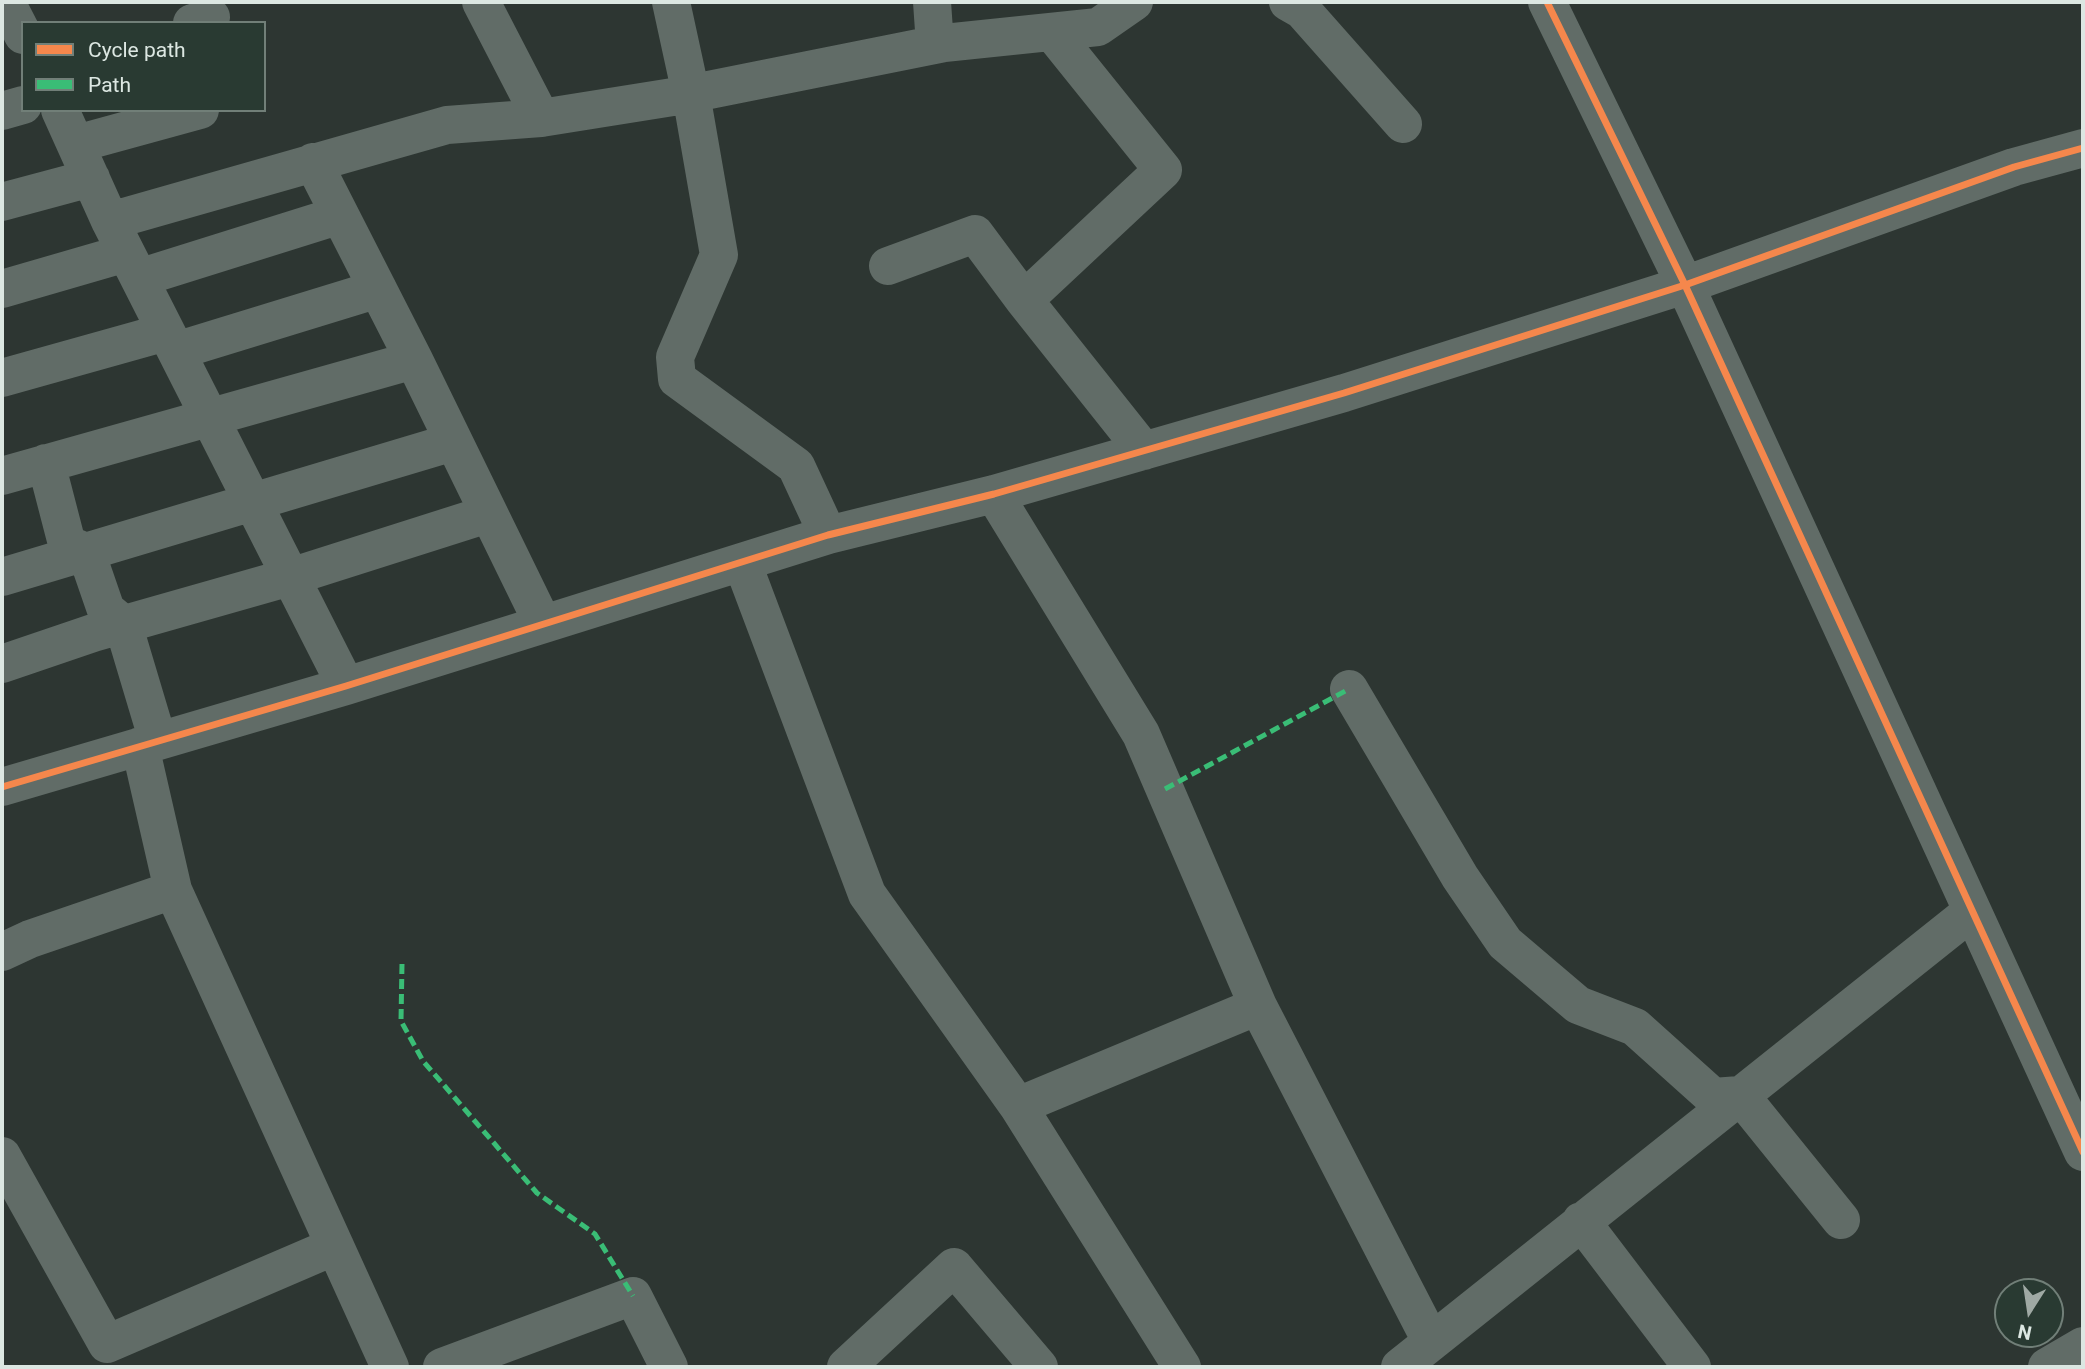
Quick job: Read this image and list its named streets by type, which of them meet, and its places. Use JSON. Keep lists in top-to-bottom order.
{
  "legend": ["Cycle path", "Path"],
  "north": "bottom"
}
